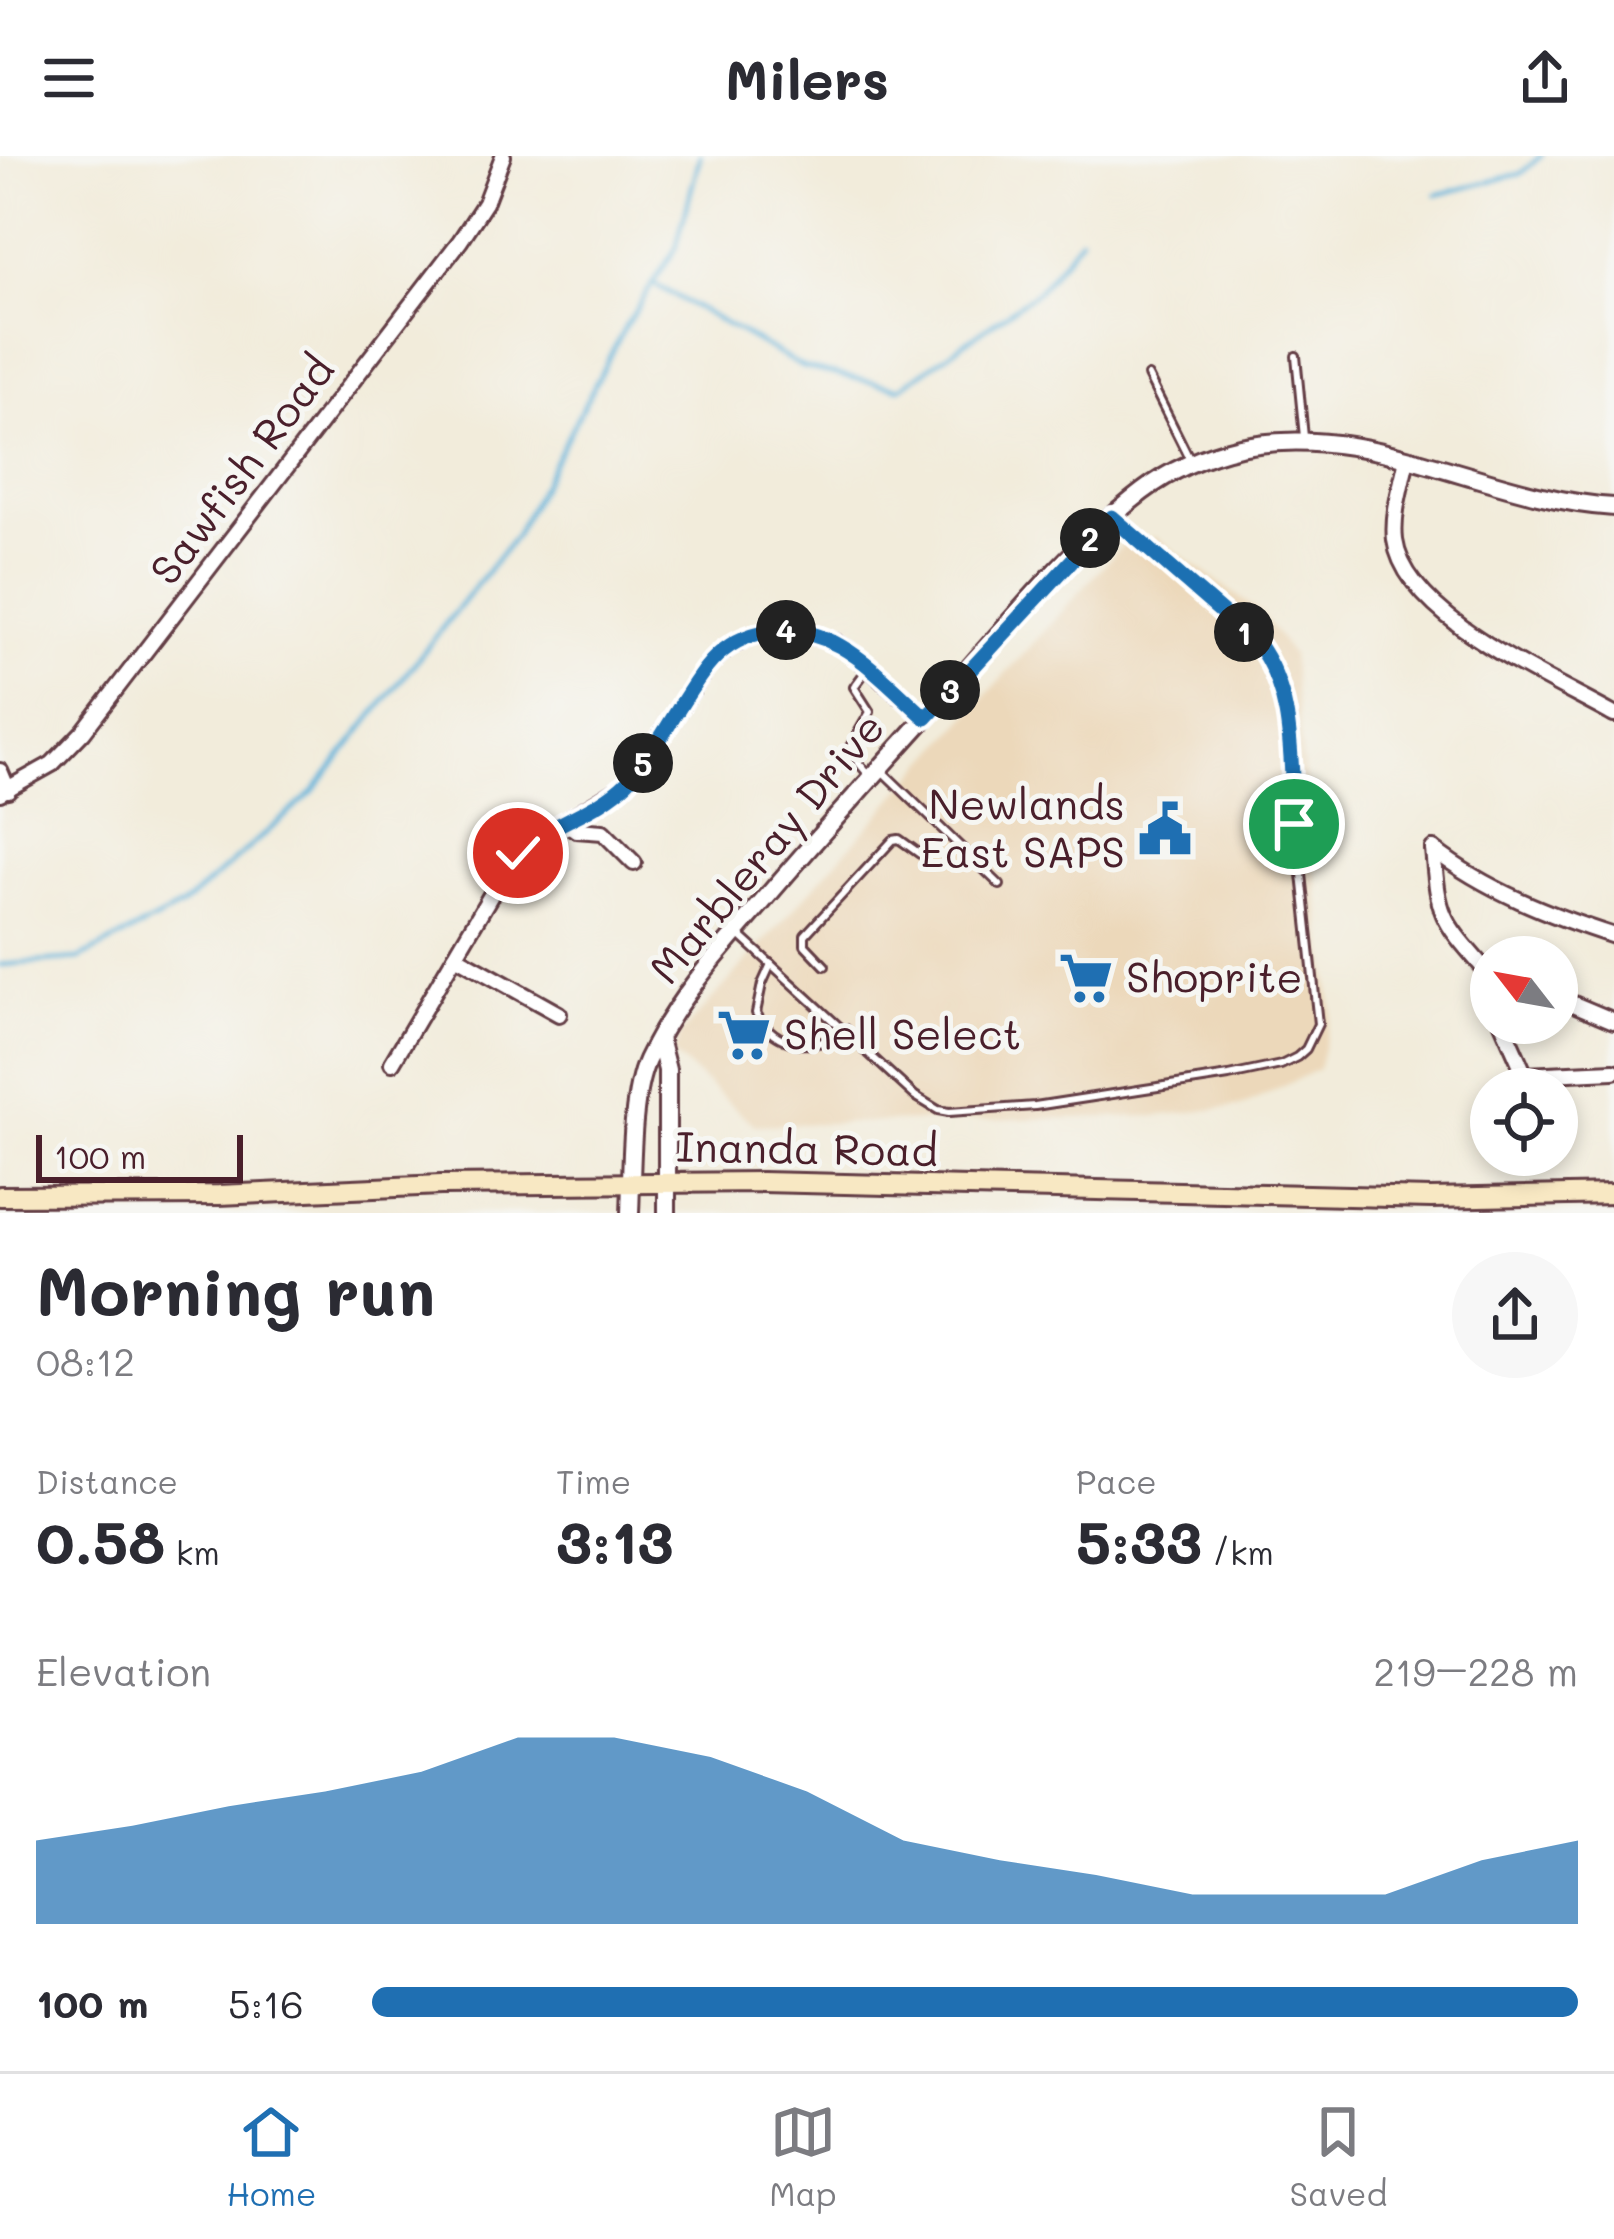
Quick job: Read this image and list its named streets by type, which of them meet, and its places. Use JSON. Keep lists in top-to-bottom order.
{
  "streets": {
    "main road": ["Inanda Road"],
    "street": ["Sawfish Road", "Marbleray Drive"]
  },
  "crossings": [
    ["Marbleray Drive", "Inanda Road"]
  ],
  "places": {
    "public building": ["Newlands East SAPS"],
    "supermarket": ["Shoprite", "Shell Select"]
  },
  "scale_bar": "100 m",
  "north": "top left",
  "page": {
    "header": "Milers",
    "pins": [
      "2",
      "4",
      "1",
      "3",
      "5"
    ],
    "scale": "100 m",
    "heading": ["Morning run", "08:12"],
    "stats": [
      ["Distance", "0.58 km"],
      ["Time", "3:13"],
      ["Pace", "5:33 /km"]
    ],
    "chart": ["Elevation", "219–228 m"],
    "list": [
      {
        "name": "100 m",
        "note": "5:16"
      }
    ],
    "tabs": ["Home", "Map", "Saved"]
  }
}
